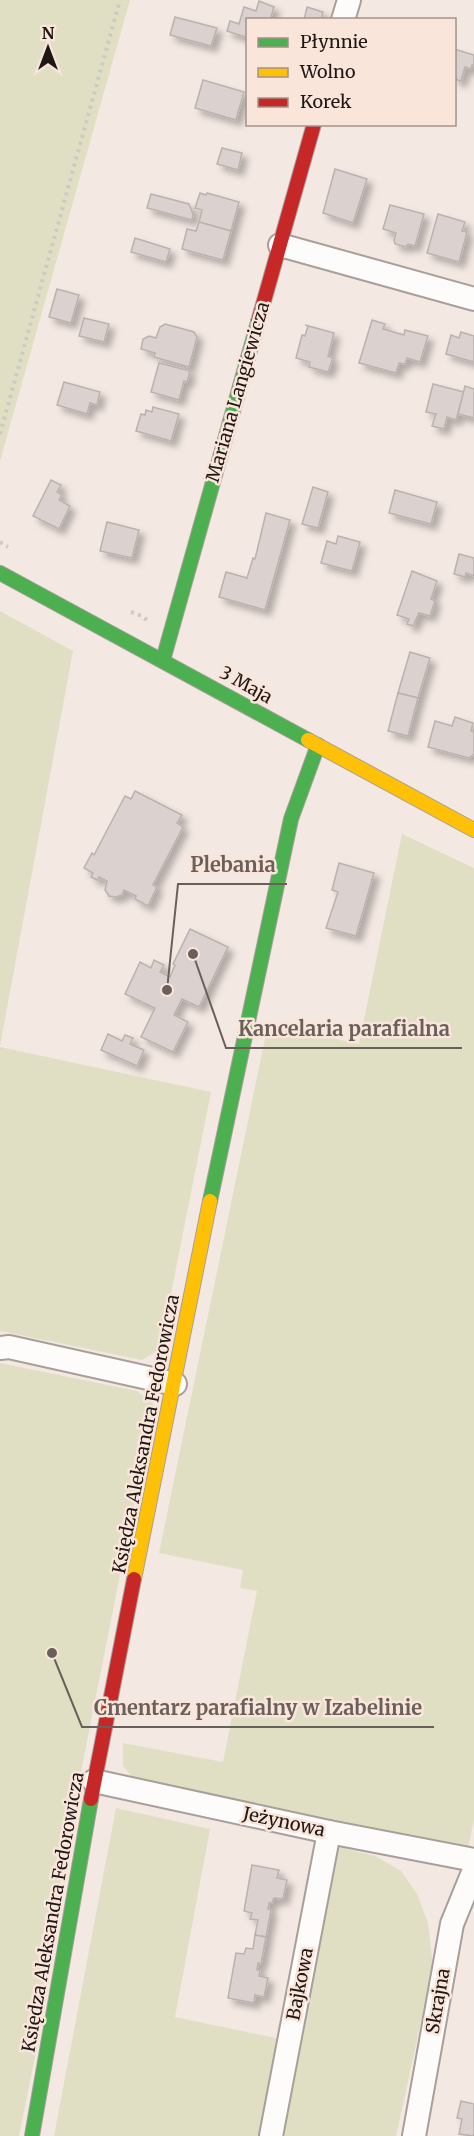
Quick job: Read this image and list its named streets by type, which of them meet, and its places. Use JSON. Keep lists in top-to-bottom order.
{
  "streets": {
    "street": [
      "Mariana Langiewicza",
      "3 Maja",
      "Księdza Aleksandra Fedorowicza",
      "Jeżynowa",
      "Bajkowa",
      "Skrajna"
    ]
  },
  "crossings": [
    ["Mariana Langiewicza", "3 Maja"],
    ["3 Maja", "Księdza Aleksandra Fedorowicza"],
    ["Księdza Aleksandra Fedorowicza", "Jeżynowa"],
    ["Jeżynowa", "Bajkowa"]
  ],
  "places": ["Kancelaria parafialna", "Plebania", "Cmentarz parafialny w Izabelinie"],
  "legend": ["Płynnie", "Wolno", "Korek"],
  "north": "top"
}
